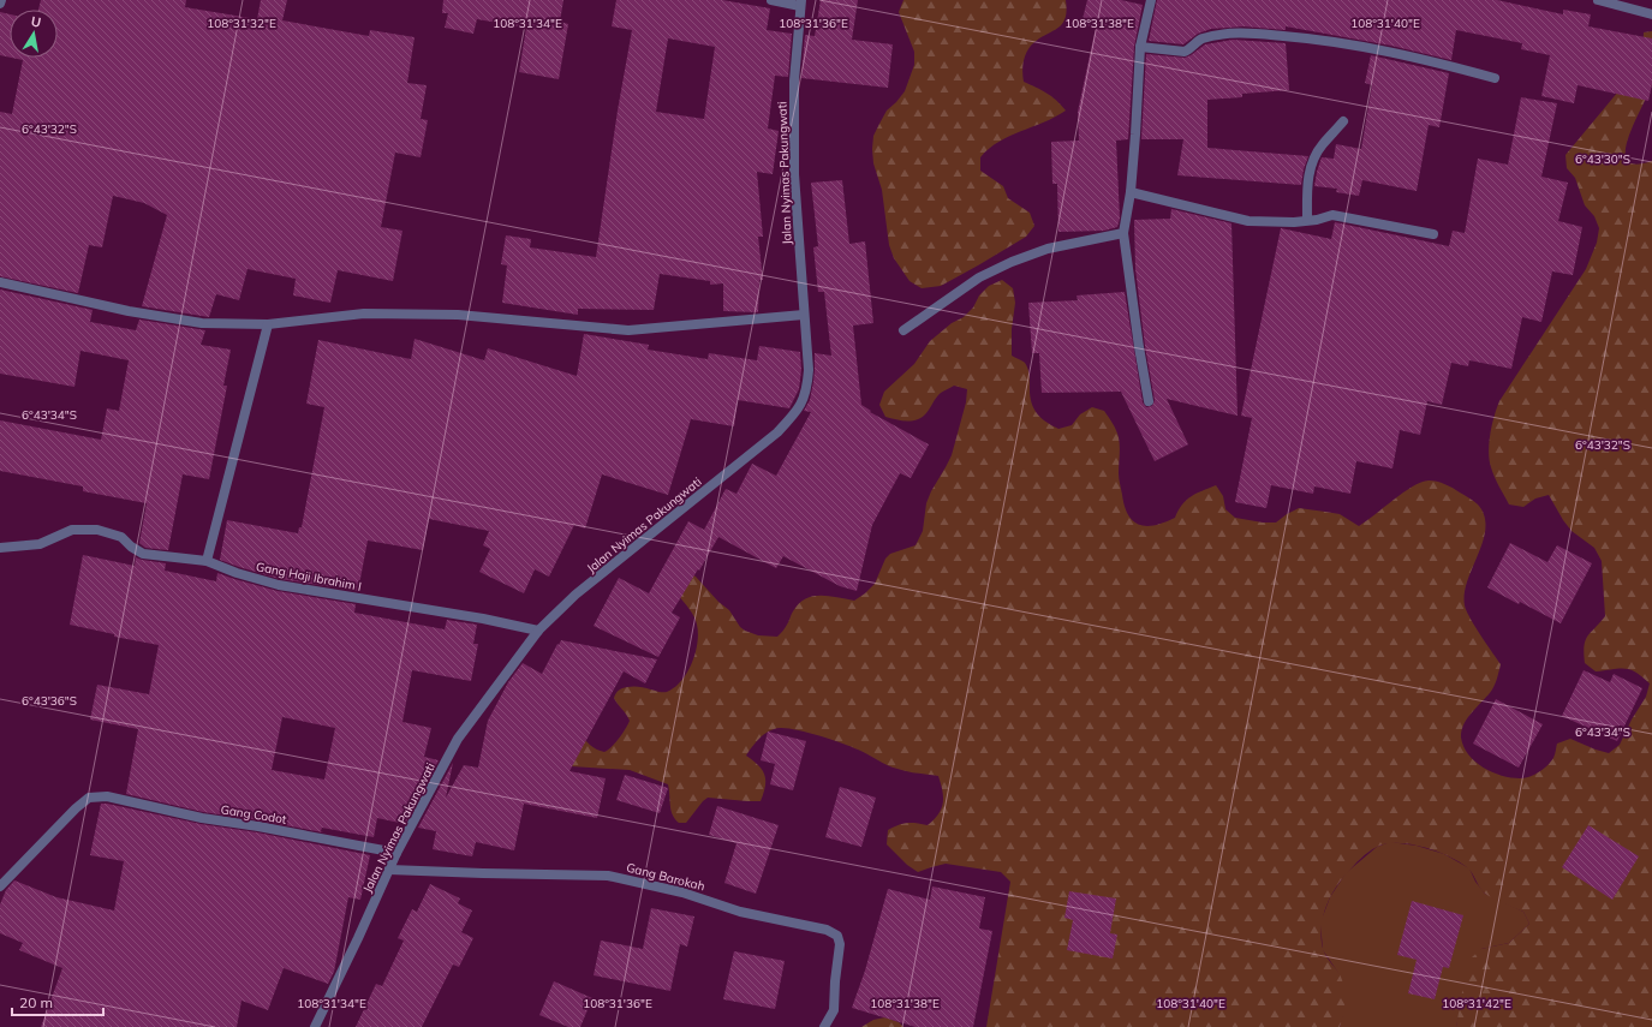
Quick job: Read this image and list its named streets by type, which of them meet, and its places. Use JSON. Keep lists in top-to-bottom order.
{
  "streets": {
    "street": [
      "Jalan Nyimas Pakungwati",
      "Gang Haji Ibrahim I",
      "Gang Codot",
      "Gang Barokah"
    ]
  },
  "crossings": [
    ["Jalan Nyimas Pakungwati", "Gang Haji Ibrahim I"],
    ["Jalan Nyimas Pakungwati", "Gang Codot"],
    ["Jalan Nyimas Pakungwati", "Gang Barokah"]
  ],
  "scale_bar": "20 m",
  "north": "top",
  "coordinates": [
    "108°31'32\"E",
    "108°31'34\"E",
    "108°31'36\"E",
    "108°31'38\"E",
    "108°31'40\"E",
    "6°43'32\"S",
    "6°43'30\"S",
    "6°43'34\"S",
    "6°43'36\"S",
    "108°31'42\"E"
  ]
}
